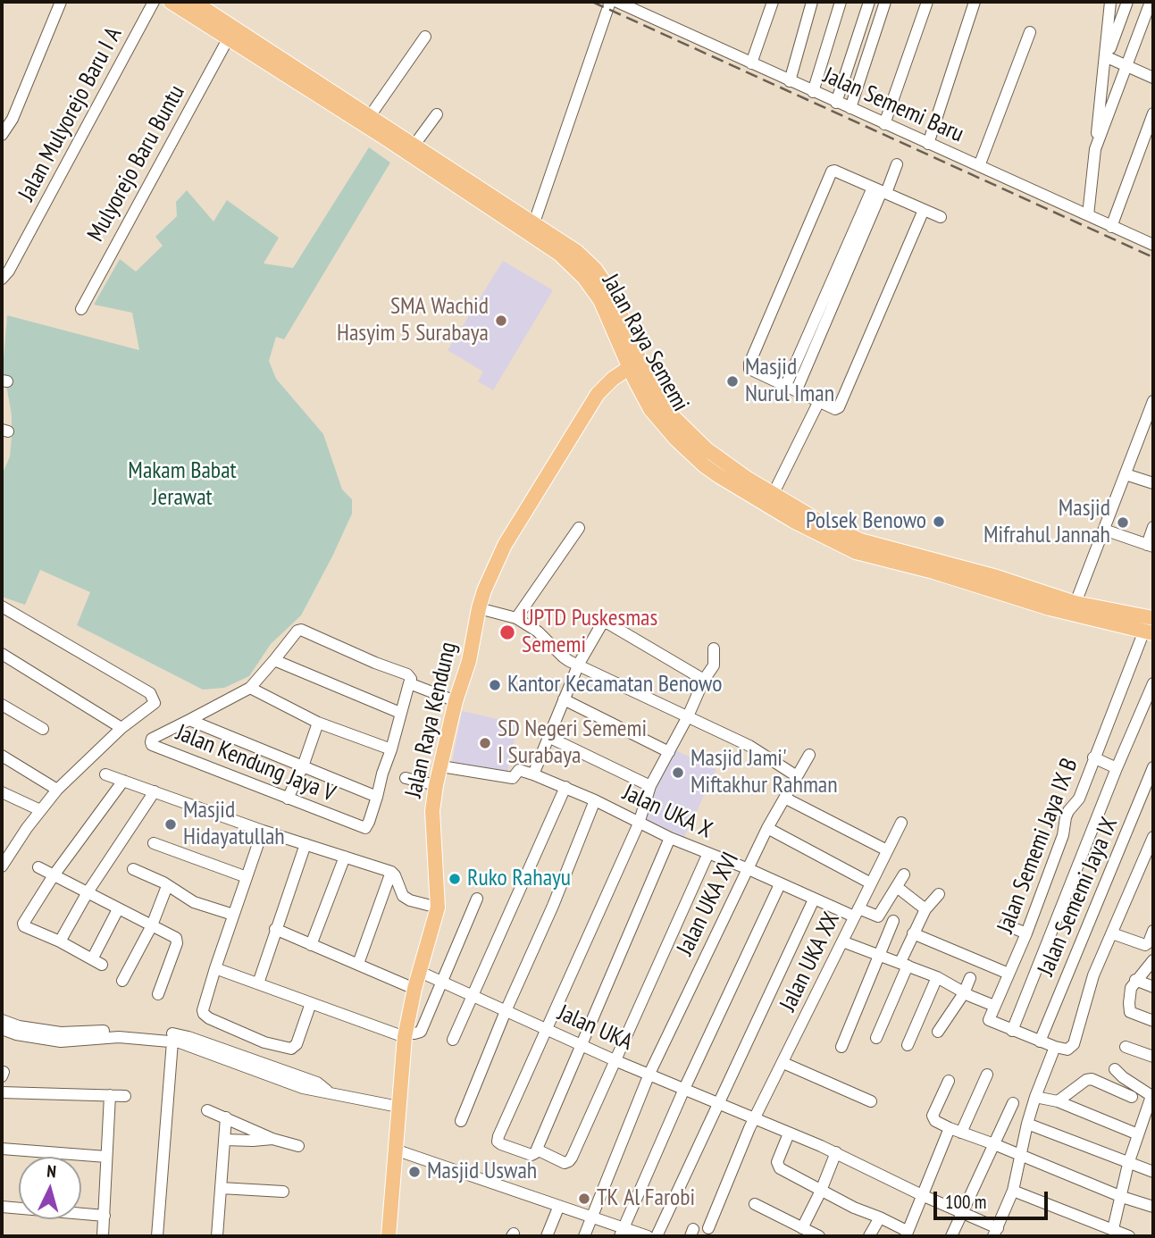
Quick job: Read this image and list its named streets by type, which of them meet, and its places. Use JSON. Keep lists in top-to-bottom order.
{
  "streets": {
    "main road": ["Jalan Raya Sememi", "Jalan Raya Kendung"],
    "street": [
      "Jalan Sememi Baru",
      "Jalan Mulyorejo Baru I A",
      "Mulyorejo Baru Buntu",
      "Jalan Kendung Jaya V",
      "Jalan UKA X",
      "Jalan Sememi Jaya IX B",
      "Jalan Sememi Jaya IX",
      "Jalan UKA XVI",
      "Jalan UKA XX",
      "Jalan UKA"
    ]
  },
  "crossings": [
    ["Mulyorejo Baru Buntu", "Jalan Raya Sememi"],
    ["Jalan Raya Sememi", "Jalan Raya Kendung"],
    ["Jalan Raya Sememi", "Jalan Sememi Jaya IX B"],
    ["Jalan Raya Kendung", "Jalan UKA"],
    ["Jalan UKA X", "Jalan UKA XVI"],
    ["Jalan UKA X", "Jalan UKA XX"],
    ["Jalan UKA XVI", "Jalan UKA"],
    ["Jalan UKA XX", "Jalan UKA"]
  ],
  "parks": ["Makam Babat Jerawat"],
  "places": [
    "SMA Wachid Hasyim 5 Surabaya",
    "Masjid Nurul Iman",
    "Polsek Benowo",
    "Masjid Mifrahul Jannah",
    "UPTD Puskesmas Sememi",
    "Kantor Kecamatan Benowo",
    "SD Negeri Sememi I Surabaya",
    "Masjid Jami' Miftakhur Rahman",
    "Masjid Hidayatullah",
    "Ruko Rahayu",
    "Masjid Uswah",
    "TK Al Farobi"
  ],
  "scale_bar": "100 m",
  "north": "top"
}
